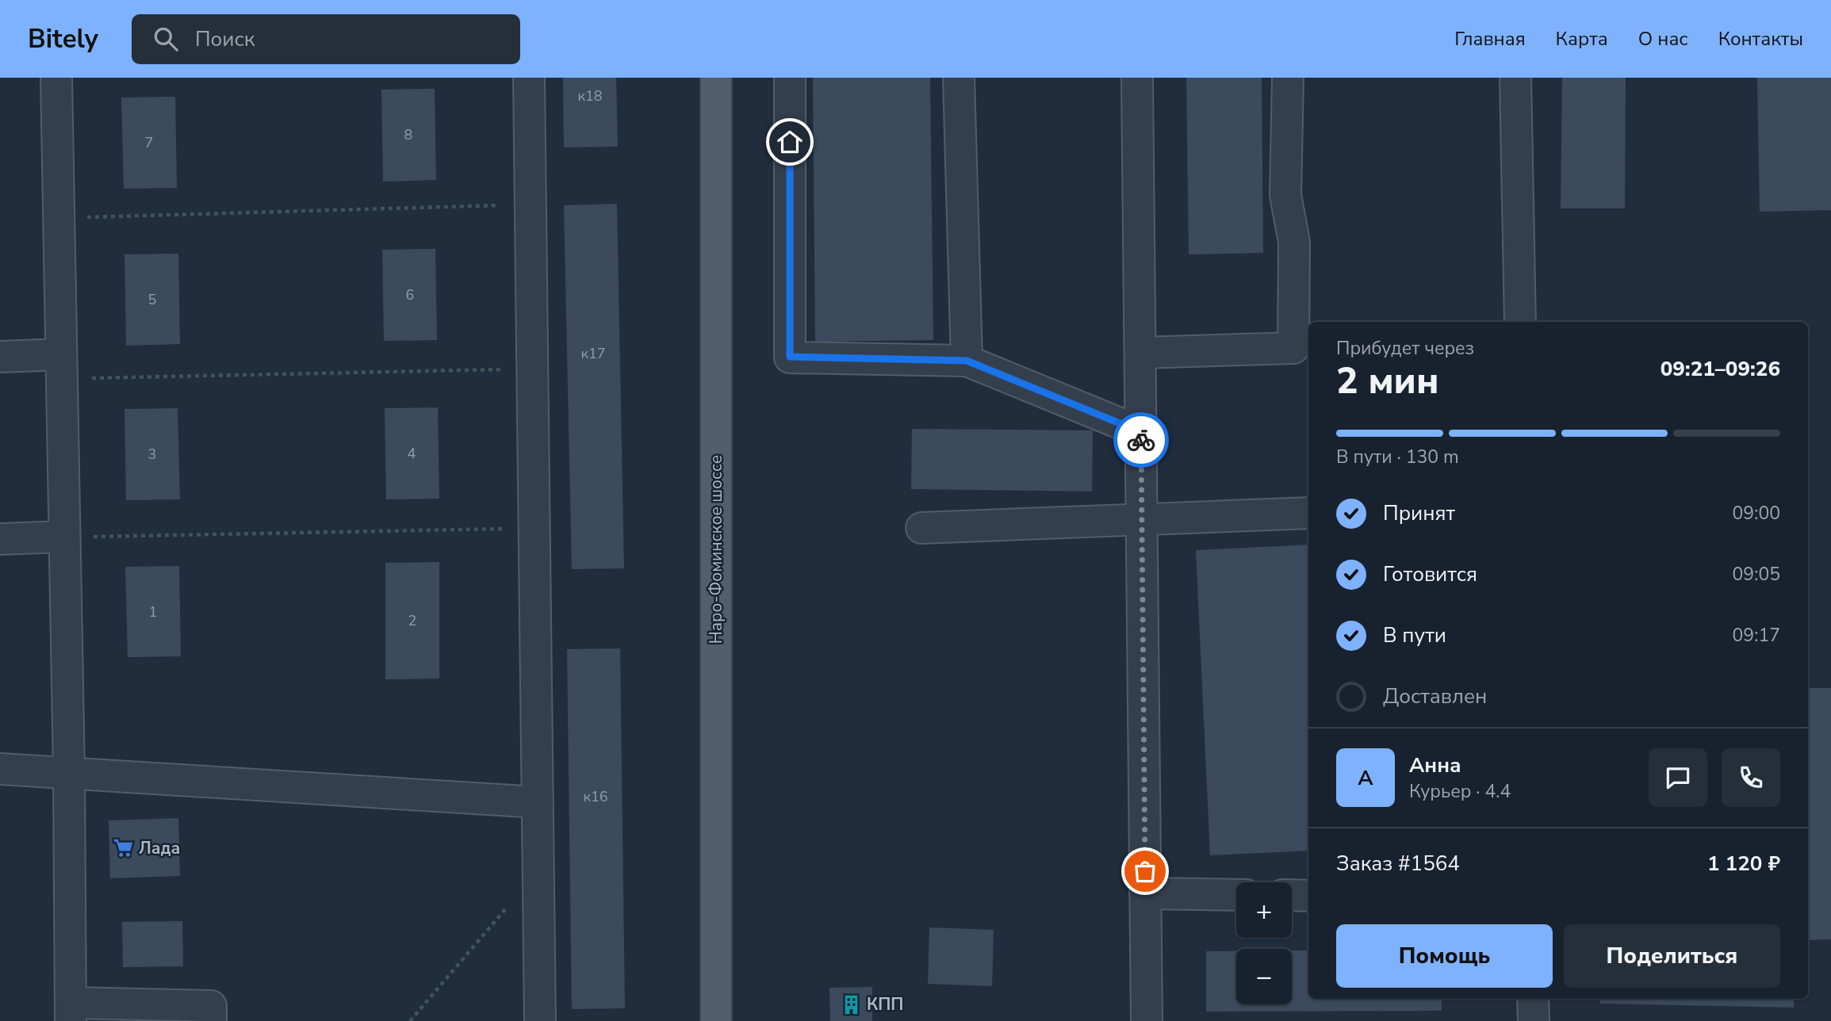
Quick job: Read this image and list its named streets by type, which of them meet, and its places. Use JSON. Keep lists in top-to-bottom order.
{
  "streets": {
    "main road": ["Наро-Фоминское шоссе"]
  },
  "places": {
    "supermarket": ["Лада"],
    "building": ["КПП"]
  },
  "house_numbers": [
    "к18",
    "8",
    "7",
    "6",
    "5",
    "к17",
    "4",
    "3",
    "1",
    "2",
    "к16"
  ],
  "page": {
    "header": "Bitely",
    "search": "Поиск",
    "nav": [
      "Главная",
      "Карта",
      "О нас",
      "Контакты"
    ],
    "heading": ["2 мин", "Прибудет через", "09:21–09:26"],
    "panel": [
      "Анна",
      "Курьер · 4.4",
      "Заказ #1564",
      "1 120 ₽"
    ],
    "bar": "В пути · 130 m",
    "list": [
      ["Принят", "09:00"],
      ["Готовится", "09:05"],
      ["В пути", "09:17"],
      "Доставлен"
    ],
    "round": "А",
    "map_buttons": ["+", "−"],
    "buttons": ["Помощь", "Поделиться"]
  }
}
